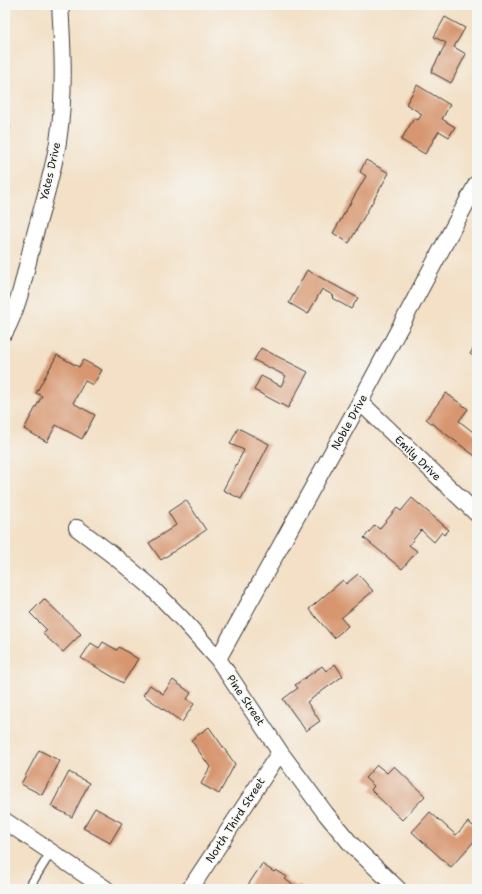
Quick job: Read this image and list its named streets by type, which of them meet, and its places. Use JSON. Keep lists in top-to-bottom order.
{
  "streets": {
    "street": [
      "Yates Drive",
      "Noble Drive",
      "Emily Drive",
      "Pine Street",
      "North Third Street"
    ]
  },
  "crossings": [
    ["Noble Drive", "Emily Drive"],
    ["Noble Drive", "Pine Street"],
    ["Pine Street", "North Third Street"]
  ]
}
